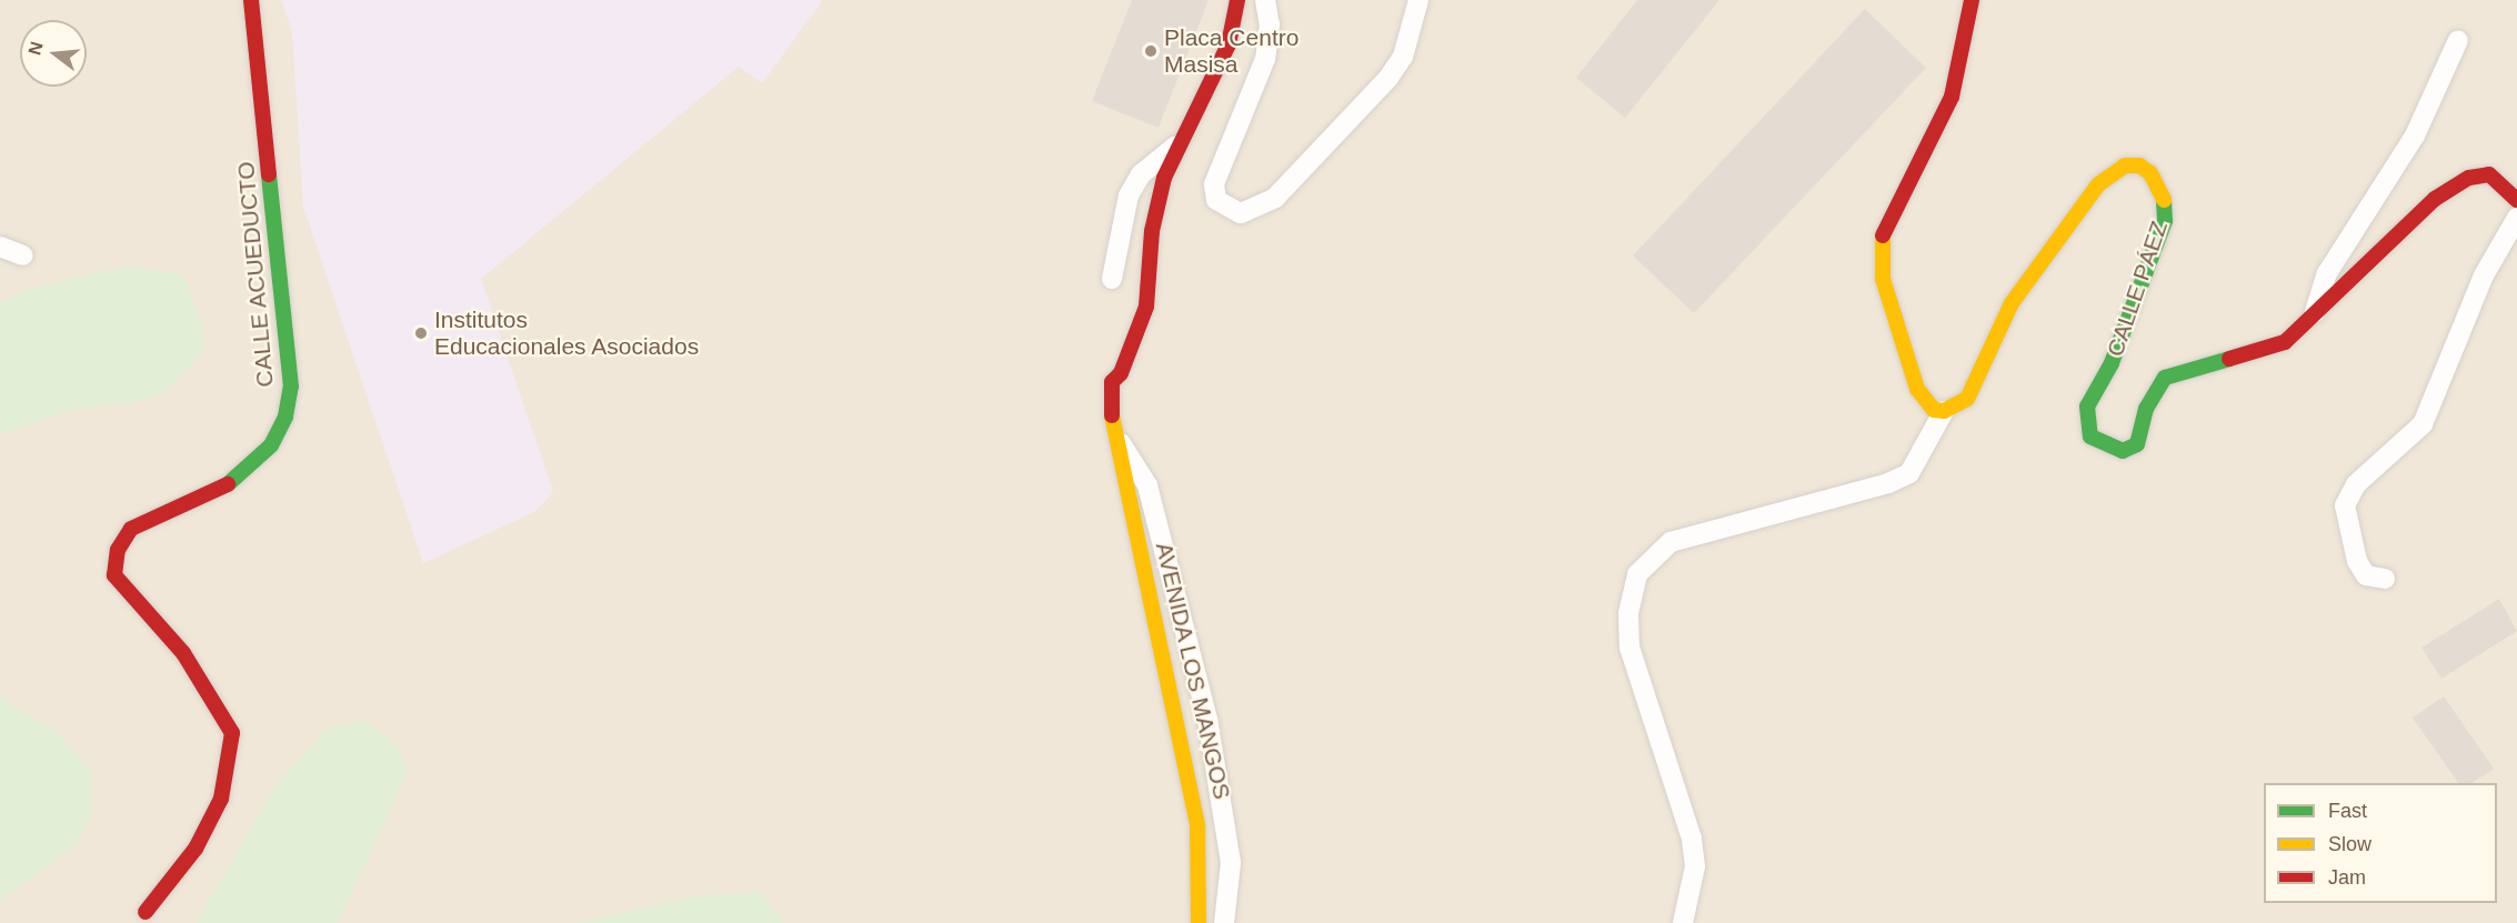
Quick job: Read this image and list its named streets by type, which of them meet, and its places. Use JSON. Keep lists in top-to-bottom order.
{
  "streets": {
    "street": ["CALLE ACUEDUCTO", "CALLE PÁEZ", "AVENIDA LOS MANGOS"]
  },
  "places": ["Placa Centro Masisa", "Institutos Educacionales Asociados"],
  "legend": ["Fast", "Slow", "Jam"],
  "north": "left"
}
